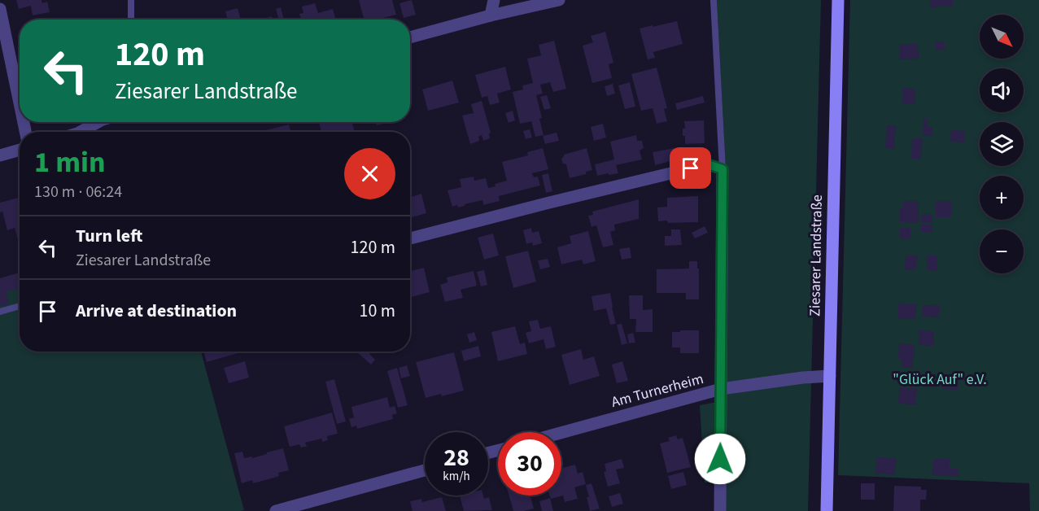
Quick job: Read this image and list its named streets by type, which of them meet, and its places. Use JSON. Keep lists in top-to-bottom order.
{
  "streets": {
    "main road": ["Ziesarer Landstraße"],
    "street": ["Am Turnerheim"]
  },
  "crossings": [
    ["Ziesarer Landstraße", "Am Turnerheim"]
  ],
  "parks": ["\"Glück Auf\" e.V."],
  "north": "bottom right",
  "page": {
    "map_buttons": ["+", "−"],
    "turn": ["120 m", "Ziesarer Landstraße"],
    "heading": ["1 min", "130 m · 06:24"],
    "list": [
      {
        "name": "Turn left",
        "note": "Ziesarer Landstraße",
        "value": "120 m"
      },
      {
        "name": "Arrive at destination",
        "value": "10 m"
      }
    ],
    "speed": "28 km/h",
    "limit": "30"
  }
}
